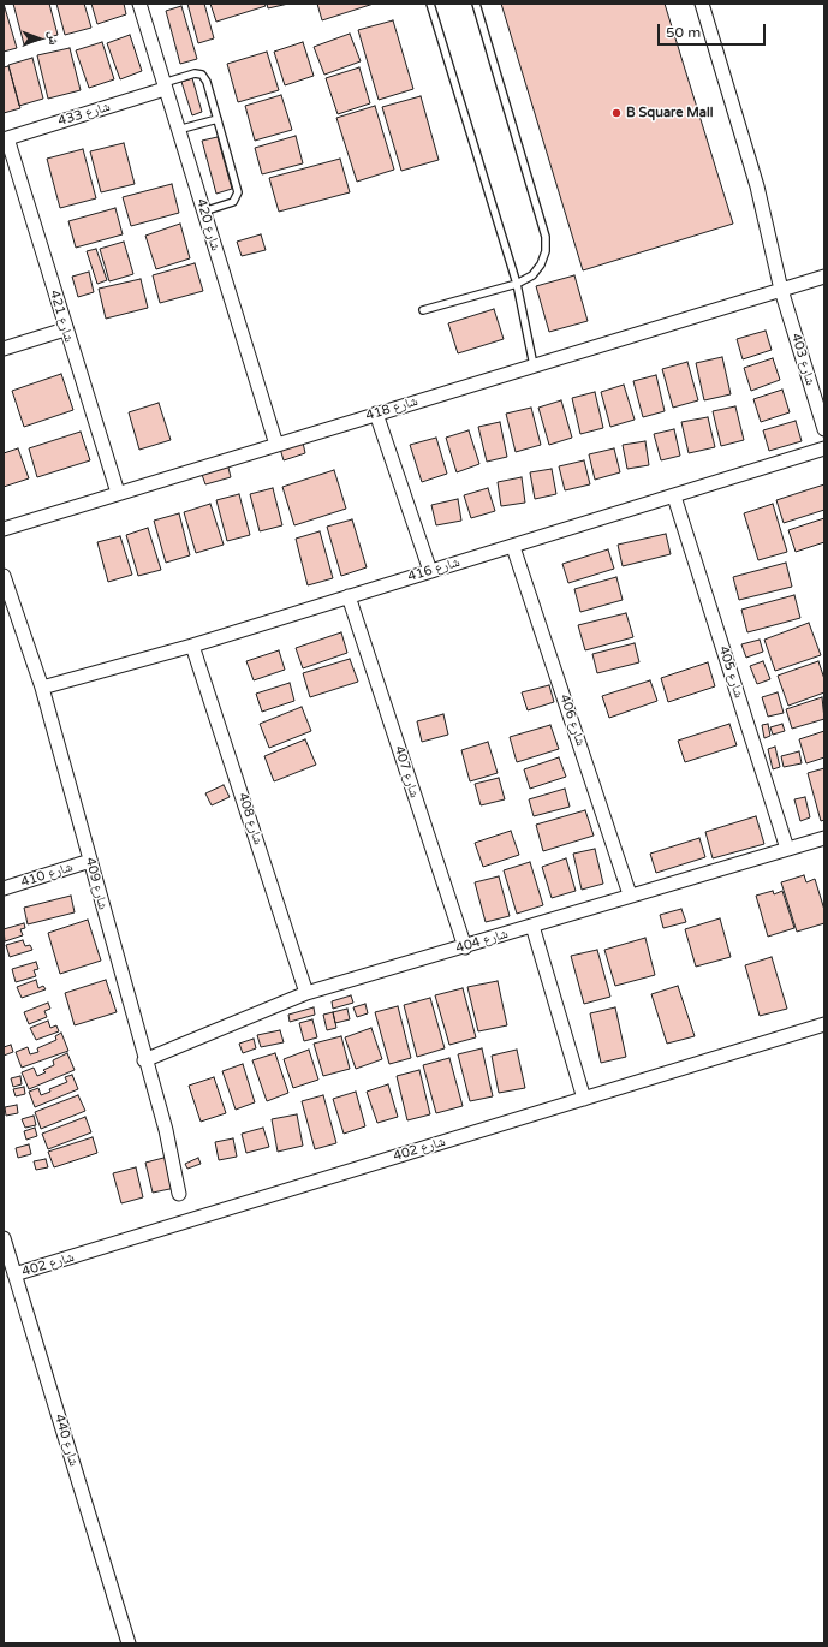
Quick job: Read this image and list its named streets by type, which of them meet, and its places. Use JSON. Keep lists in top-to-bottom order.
{
  "streets": {
    "street": [
      "شارع 433",
      "شارع 420",
      "شارع 421",
      "شارع 403",
      "شارع 418",
      "شارع 416",
      "شارع 405",
      "شارع 406",
      "شارع 407",
      "شارع 408",
      "شارع 410",
      "شارع 409",
      "شارع 404",
      "شارع 402",
      "شارع 440"
    ]
  },
  "crossings": [
    ["شارع 433", "شارع 420"],
    ["شارع 433", "شارع 421"],
    ["شارع 420", "شارع 418"],
    ["شارع 421", "شارع 418"],
    ["شارع 403", "شارع 418"],
    ["شارع 416", "شارع 405"],
    ["شارع 416", "شارع 406"],
    ["شارع 416", "شارع 407"],
    ["شارع 416", "شارع 408"],
    ["شارع 416", "شارع 409"],
    ["شارع 405", "شارع 404"],
    ["شارع 406", "شارع 404"],
    ["شارع 407", "شارع 404"],
    ["شارع 408", "شارع 404"],
    ["شارع 410", "شارع 409"],
    ["شارع 409", "شارع 404"],
    ["شارع 402", "شارع 440"]
  ],
  "places": ["B Square Mall"],
  "scale_bar": "50 m",
  "north": "right"
}
